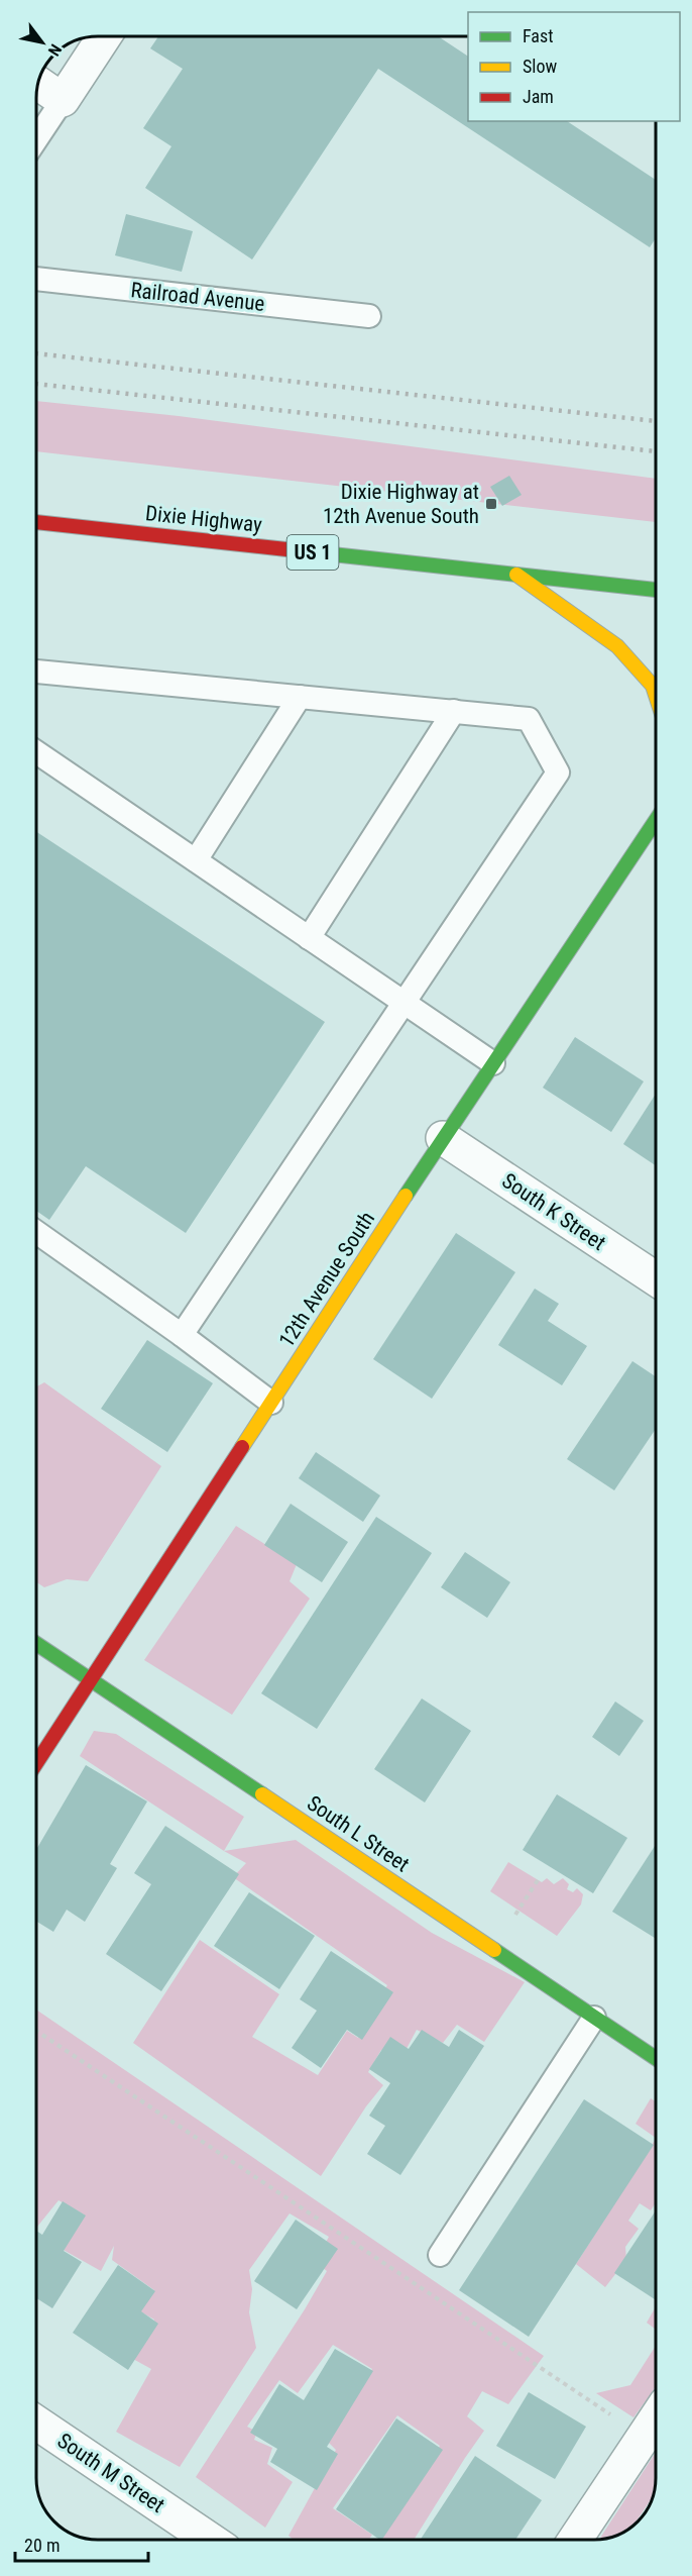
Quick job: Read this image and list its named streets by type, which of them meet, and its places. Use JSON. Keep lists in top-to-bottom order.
{
  "streets": {
    "street": [
      "Dixie Highway",
      "US 1",
      "South K Street",
      "12th Avenue South",
      "South L Street",
      "South M Street"
    ],
    "lane": ["Railroad Avenue"]
  },
  "crossings": [
    ["South K Street", "12th Avenue South"],
    ["12th Avenue South", "South L Street"]
  ],
  "places": {
    "transit": ["Dixie Highway at 12th Avenue South"]
  },
  "legend": ["Fast", "Slow", "Jam"],
  "scale_bar": "20 m",
  "north": "bottom right"
}
